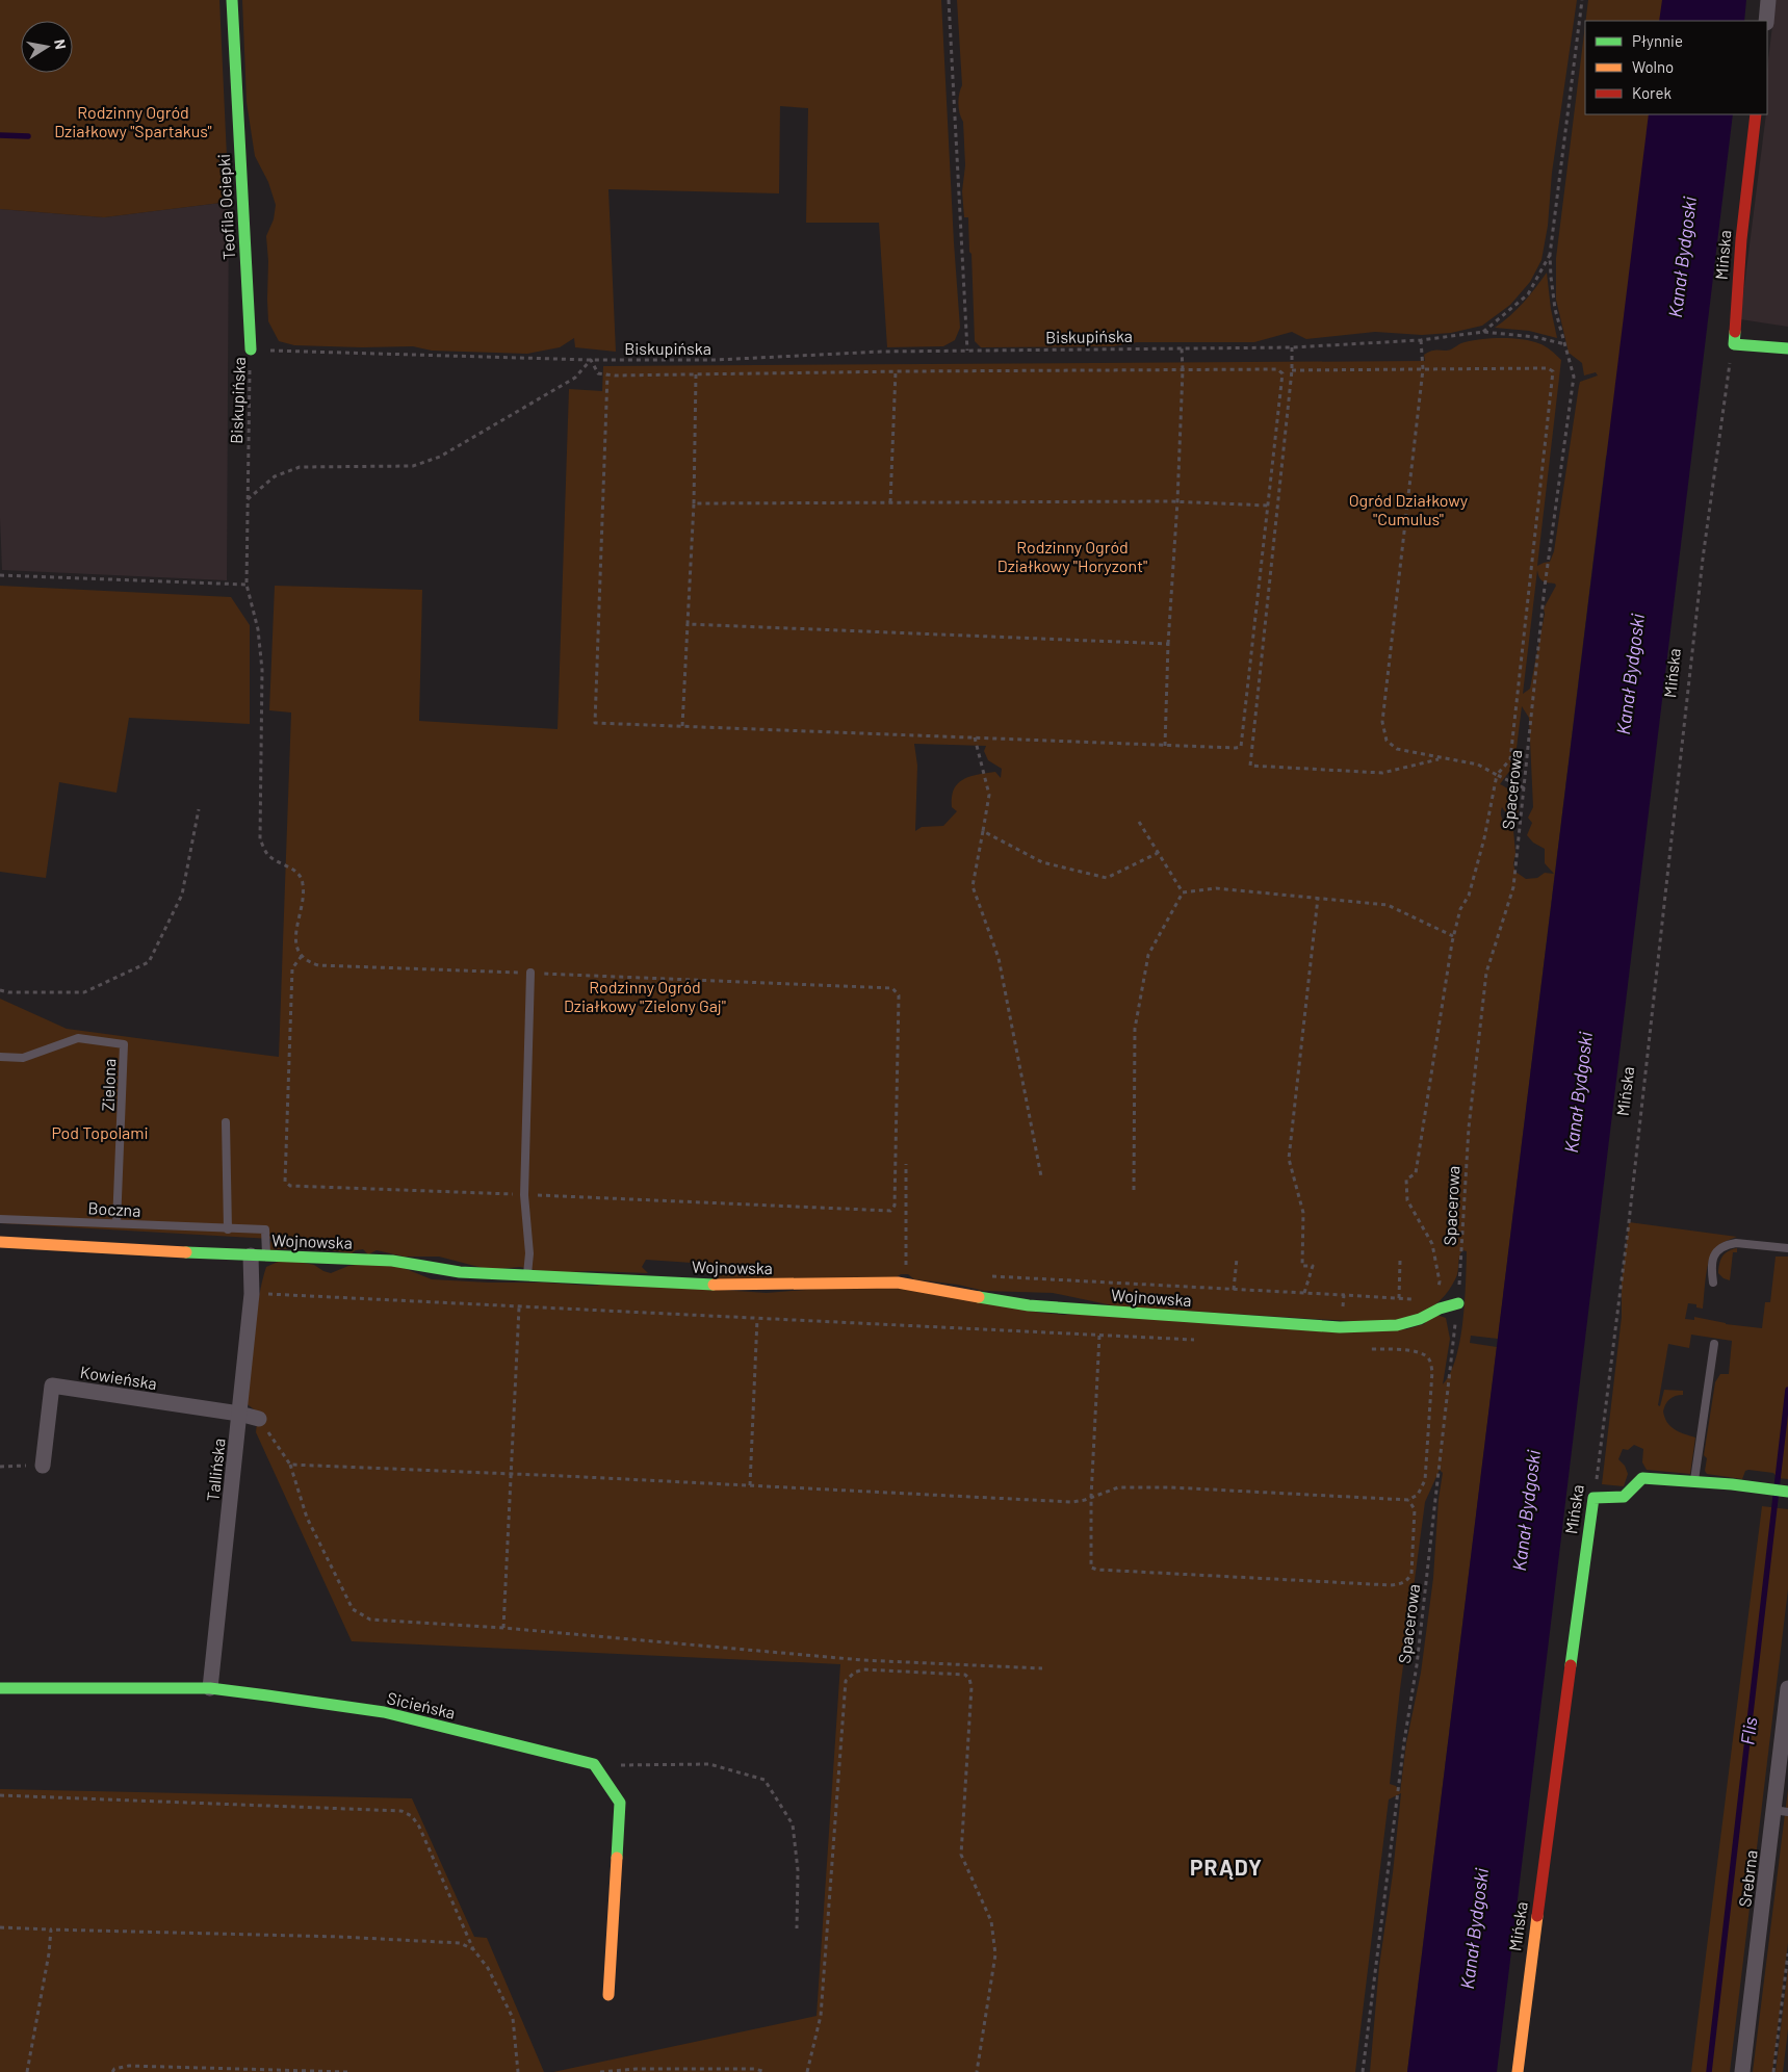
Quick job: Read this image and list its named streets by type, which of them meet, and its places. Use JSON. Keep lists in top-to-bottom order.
{
  "streets": {
    "street": [
      "Teofila Ociepki",
      "Mińska",
      "Wojnowska",
      "Kowieńska",
      "Tallińska",
      "Sicieńska",
      "Srebrna"
    ],
    "lane": ["Zielona", "Boczna"],
    "path": ["Biskupińska", "Spacerowa"]
  },
  "crossings": [
    ["Teofila Ociepki", "Biskupińska"],
    ["Biskupińska", "Spacerowa"],
    ["Spacerowa", "Wojnowska"],
    ["Zielona", "Boczna"],
    ["Boczna", "Wojnowska"],
    ["Boczna", "Tallińska"],
    ["Wojnowska", "Tallińska"],
    ["Kowieńska", "Tallińska"],
    ["Tallińska", "Sicieńska"]
  ],
  "districts": ["PRĄDY"],
  "water": ["Kanał Bydgoski", "Flis"],
  "parks": [
    "Rodzinny Ogród Działkowy \"Spartakus\"",
    "Ogród Działkowy \"Cumulus\"",
    "Rodzinny Ogród Działkowy \"Horyzont\"",
    "Rodzinny Ogród Działkowy \"Zielony Gaj\"",
    "Pod Topolami"
  ],
  "legend": ["Płynnie", "Wolno", "Korek"],
  "north": "right"
}
